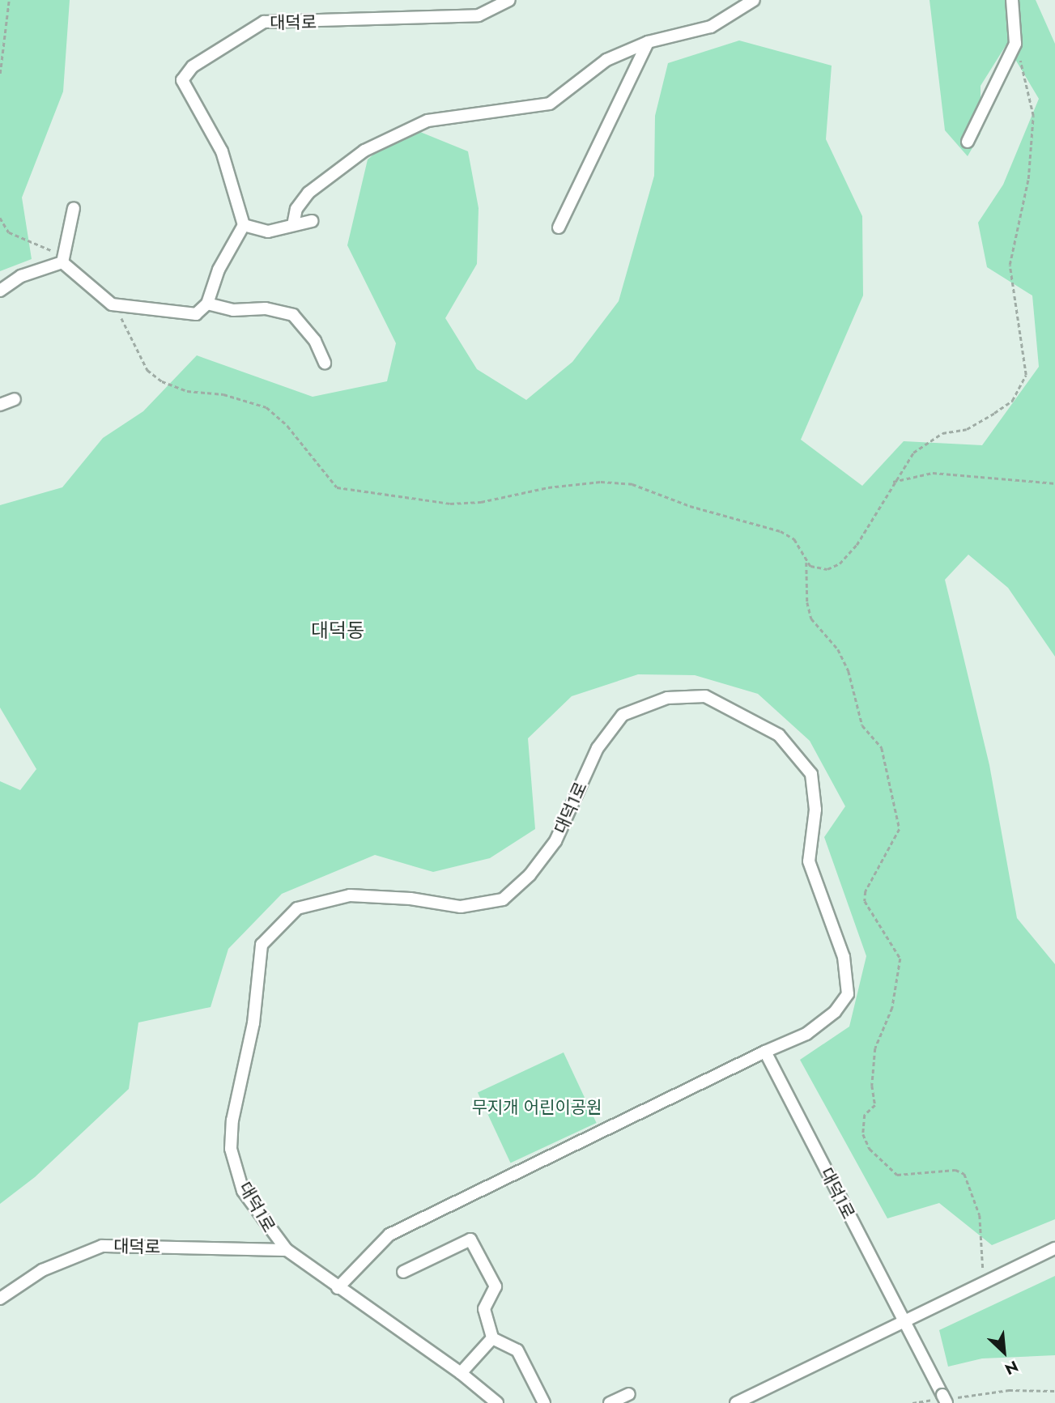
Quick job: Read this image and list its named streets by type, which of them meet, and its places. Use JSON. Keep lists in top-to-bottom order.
{
  "streets": {
    "street": ["대덕로", "대덕1로"]
  },
  "crossings": [
    ["대덕로", "대덕1로"]
  ],
  "districts": ["대덕동"],
  "parks": ["무지개 어린이공원"],
  "north": "bottom right"
}
